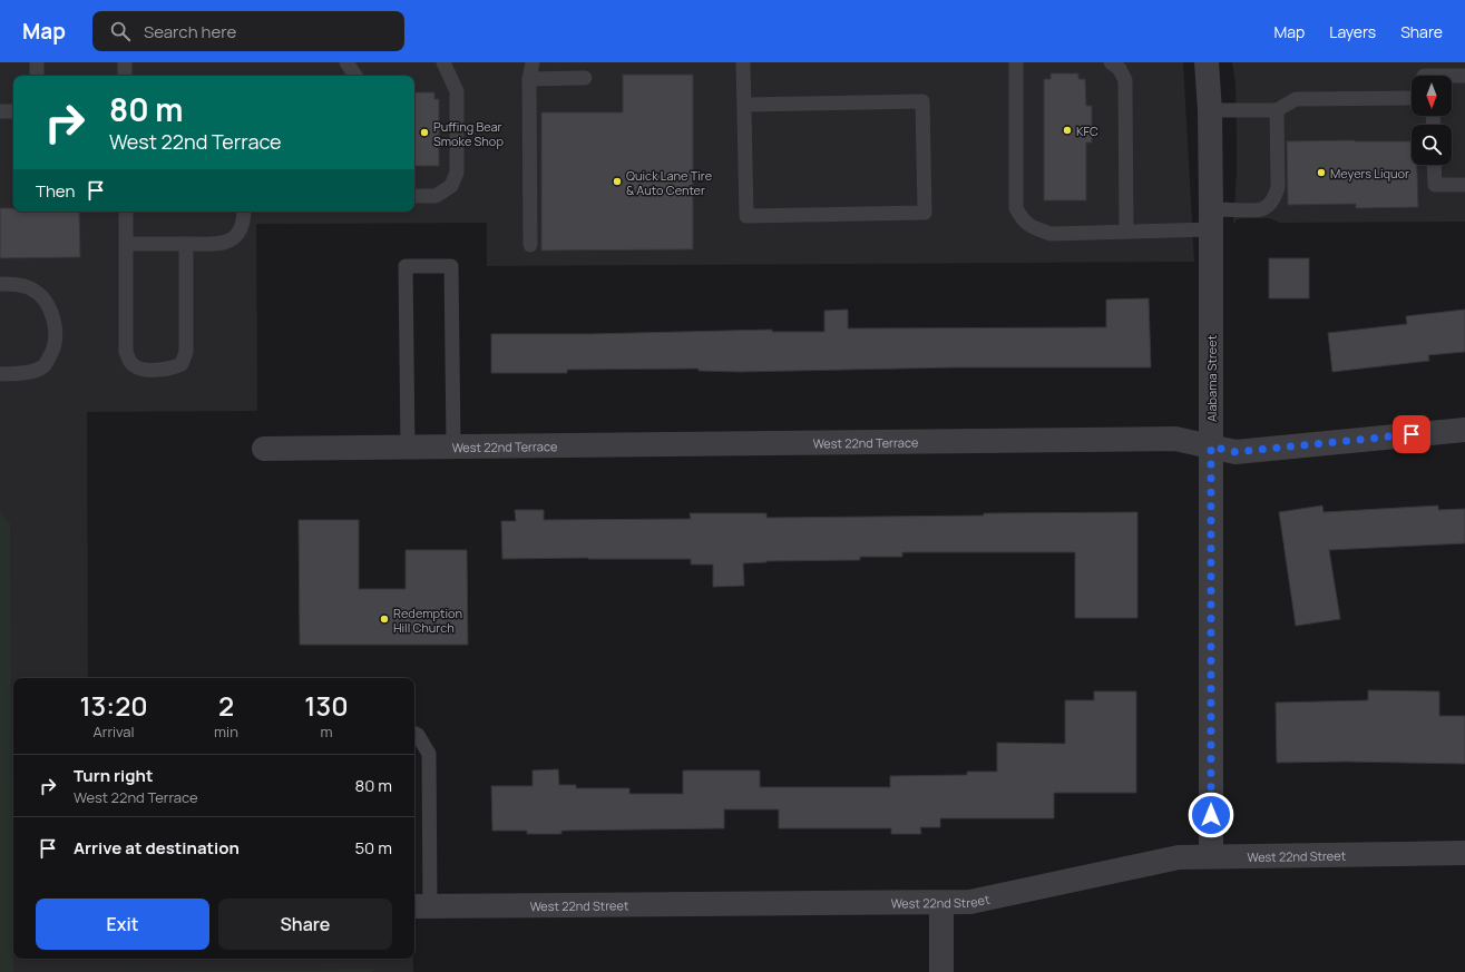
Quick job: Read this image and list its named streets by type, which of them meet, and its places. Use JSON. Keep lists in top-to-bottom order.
{
  "streets": {
    "street": ["Alabama Street", "West 22nd Terrace", "West 22nd Street"]
  },
  "crossings": [
    ["Alabama Street", "West 22nd Terrace"],
    ["Alabama Street", "West 22nd Street"]
  ],
  "places": [
    "KFC",
    "Puffing Bear Smoke Shop",
    "Meyers Liquor",
    "Quick Lane Tire & Auto Center",
    "Redemption Hill Church"
  ],
  "north": "bottom",
  "page": {
    "header": "Map",
    "search": "Search here",
    "nav": ["Map", "Layers", "Share"],
    "turn": ["80 m", "West 22nd Terrace"],
    "then": "Then",
    "eta": [
      "13:20",
      "Arrival",
      "2",
      "min",
      "130",
      "m"
    ],
    "list": [
      {
        "name": "Turn right",
        "note": "West 22nd Terrace",
        "value": "80 m"
      },
      {
        "name": "Arrive at destination",
        "value": "50 m"
      }
    ],
    "buttons": ["Exit", "Share"]
  }
}
